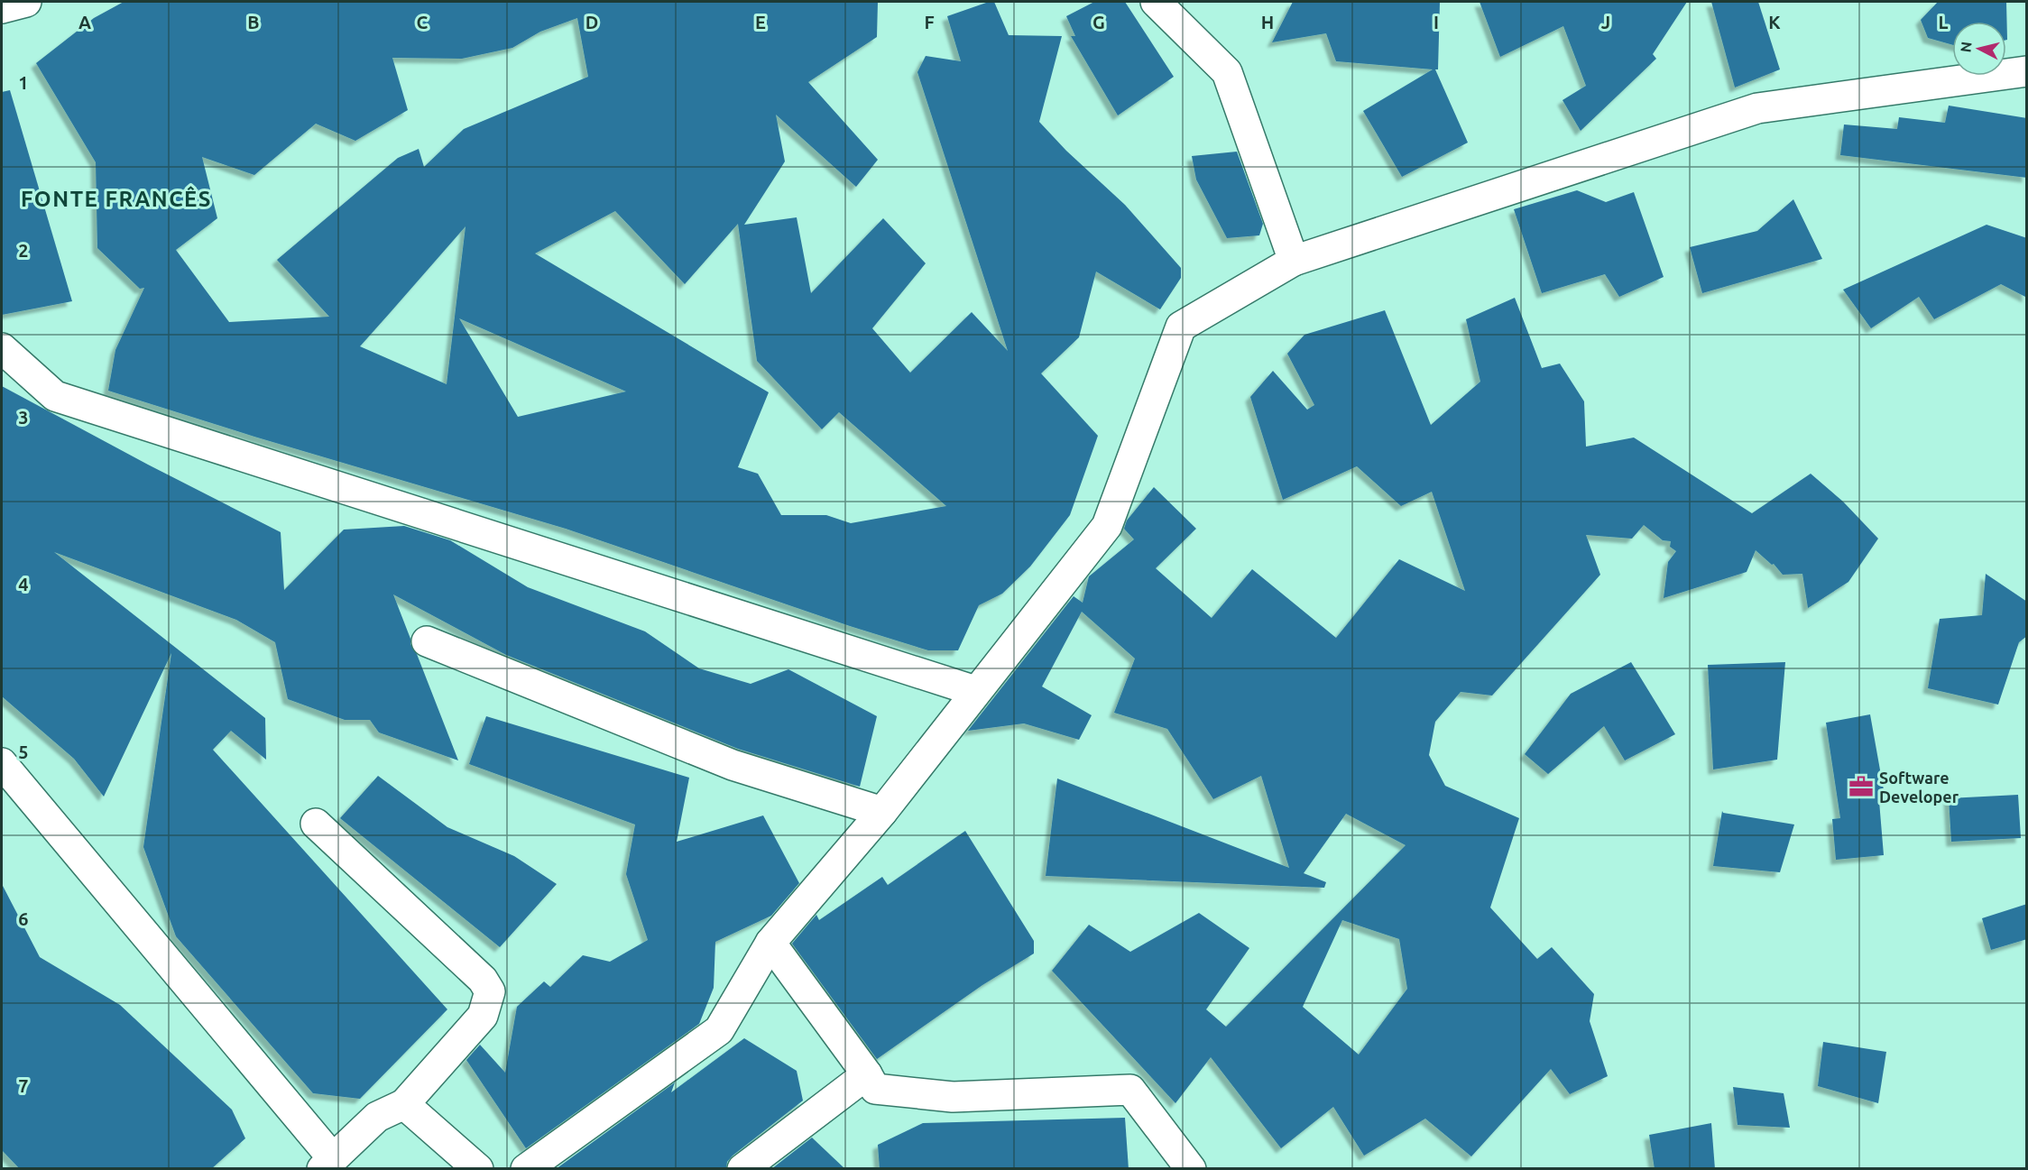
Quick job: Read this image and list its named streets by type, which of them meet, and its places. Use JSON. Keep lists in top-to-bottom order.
{
  "districts": ["FONTE FRANCÊS"],
  "places": {
    "office": ["Software Developer"]
  },
  "north": "left",
  "grid": {
    "columns": [
      "A",
      "B",
      "C",
      "D",
      "E",
      "F",
      "G",
      "H",
      "I",
      "J",
      "K",
      "L"
    ],
    "rows": [
      "1",
      "2",
      "3",
      "4",
      "5",
      "6",
      "7"
    ]
  }
}
